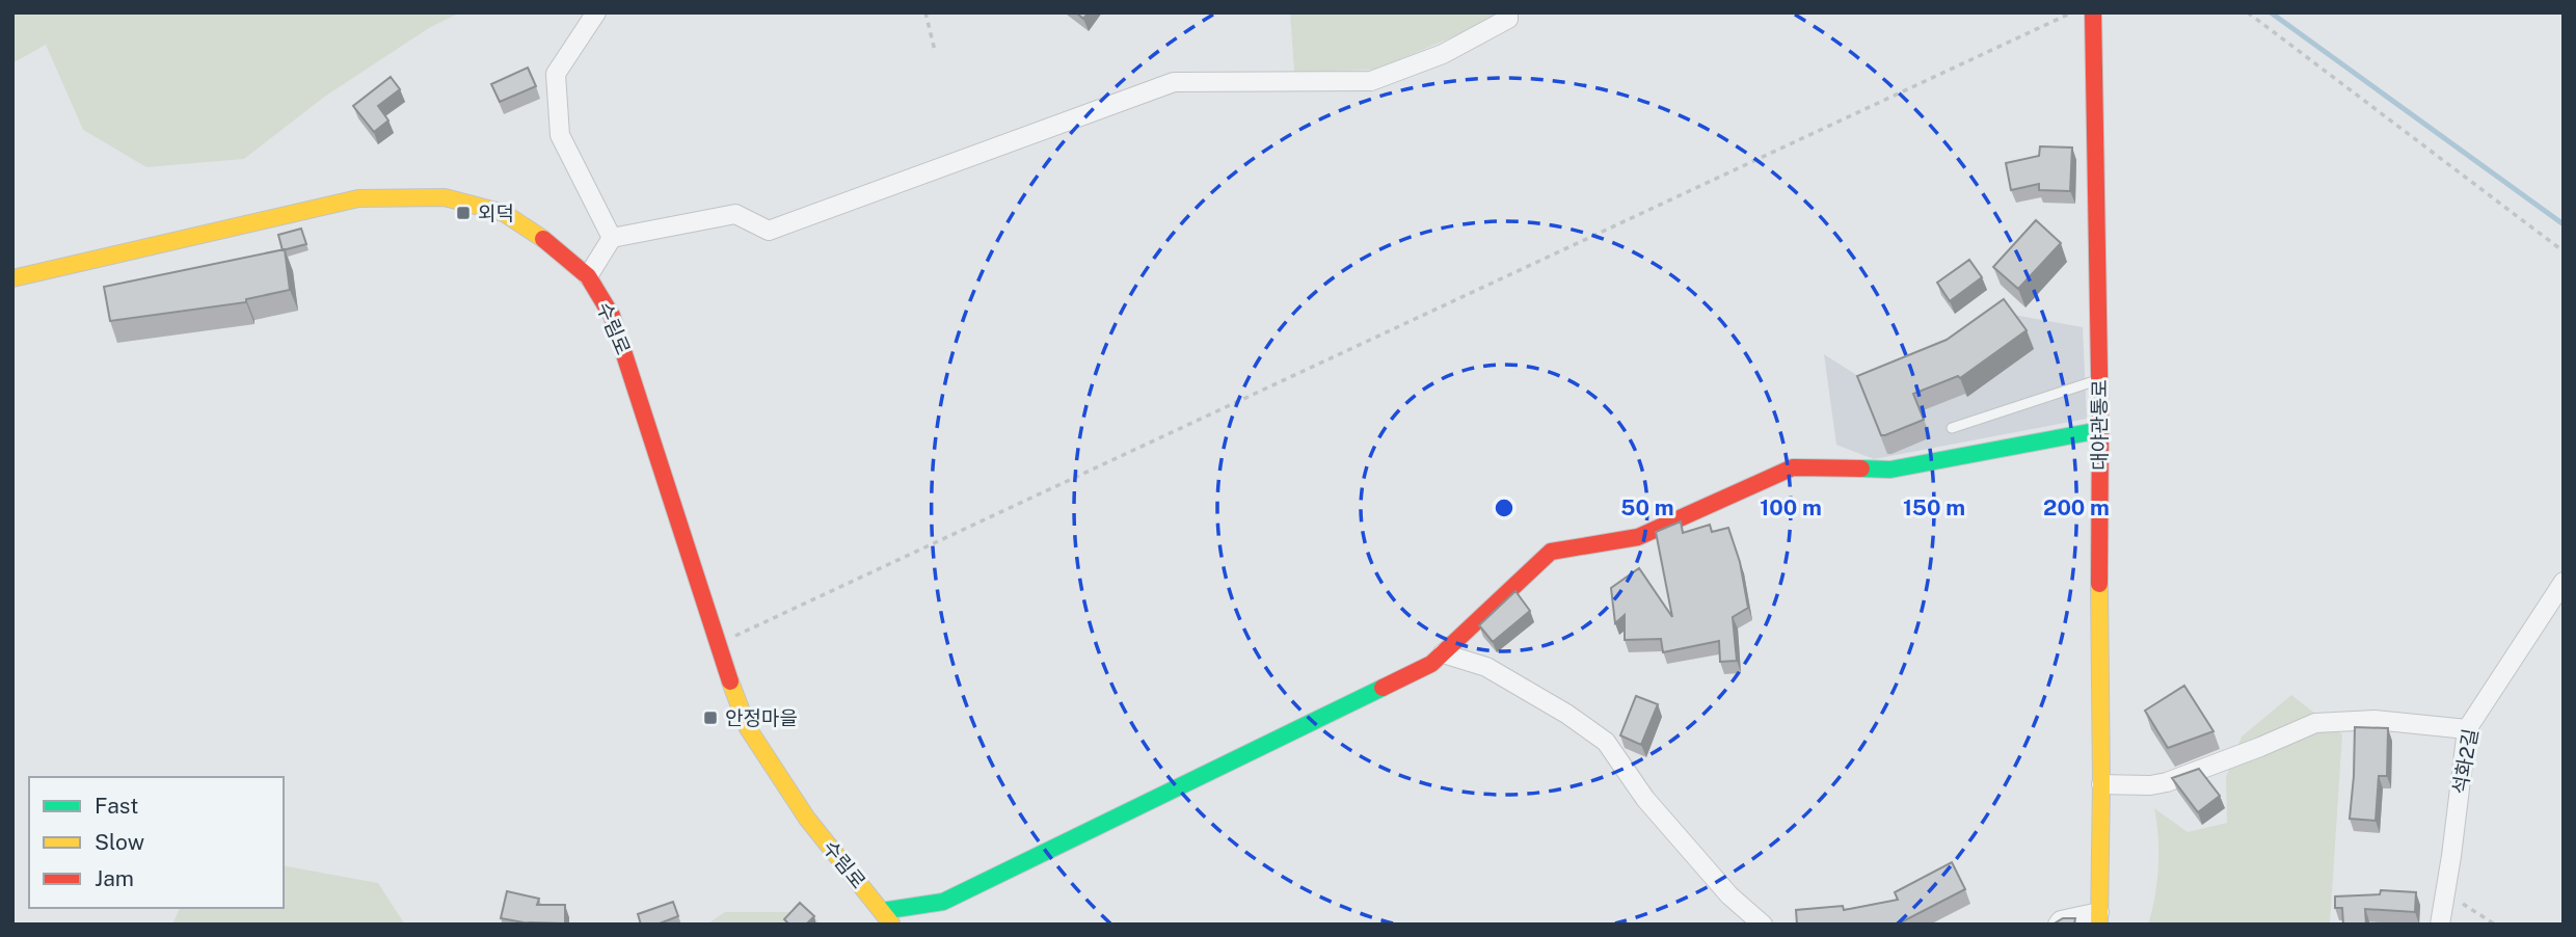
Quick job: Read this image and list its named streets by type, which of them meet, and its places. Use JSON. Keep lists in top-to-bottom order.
{
  "streets": {
    "main road": ["수림로", "대야관통로"],
    "street": ["석화2길"]
  },
  "places": {
    "transit": ["외덕", "안정마을"]
  },
  "legend": ["Fast", "Slow", "Jam"],
  "rings": [
    "50 m",
    "100 m",
    "150 m",
    "200 m"
  ]
}
